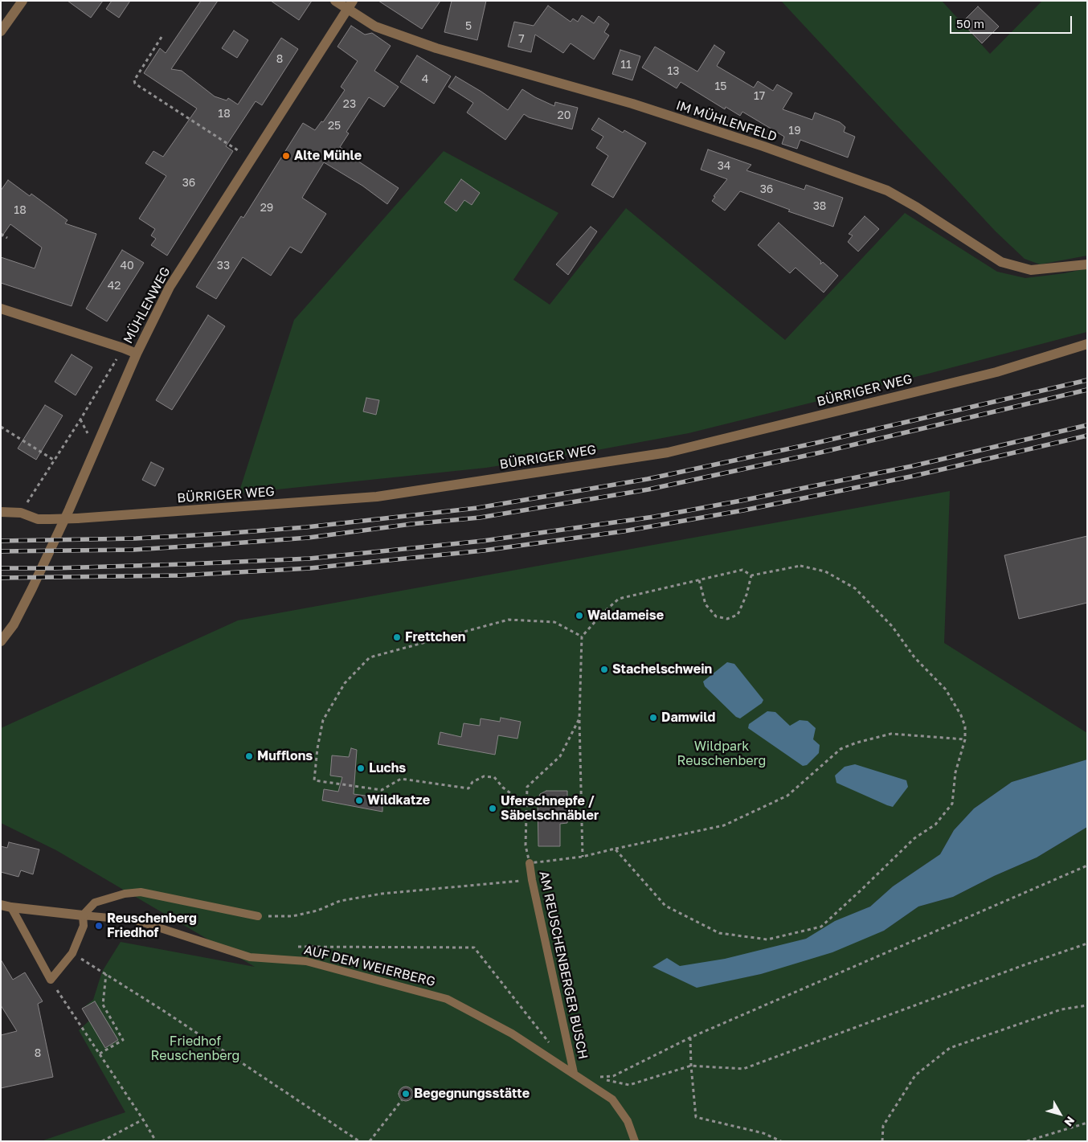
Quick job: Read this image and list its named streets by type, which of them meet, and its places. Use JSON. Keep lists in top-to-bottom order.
{
  "streets": {
    "street": [
      "IM MÜHLENFELD",
      "MÜHLENWEG",
      "BÜRRIGER WEG",
      "AUF DEM WEIERBERG"
    ],
    "lane": ["AM REUSCHENBERGER BUSCH"]
  },
  "crossings": [
    ["IM MÜHLENFELD", "MÜHLENWEG"],
    ["AM REUSCHENBERGER BUSCH", "AUF DEM WEIERBERG"]
  ],
  "parks": ["Wildpark Reuschenberg", "Friedhof Reuschenberg"],
  "places": [
    "Alte Mühle",
    "Waldameise",
    "Frettchen",
    "Stachelschwein",
    "Damwild",
    "Mufflons",
    "Luchs",
    "Wildkatze",
    "Uferschnepfe / Säbelschnäbler",
    "Reuschenberg Friedhof",
    "Begegnungsstätte"
  ],
  "house_numbers": [
    "5",
    "7",
    "8",
    "11",
    "13",
    "4",
    "15",
    "17",
    "23",
    "18",
    "20",
    "25",
    "19",
    "34",
    "36",
    "36",
    "38",
    "29",
    "18",
    "40",
    "33",
    "42",
    "8"
  ],
  "scale_bar": "50 m",
  "north": "bottom right"
}
